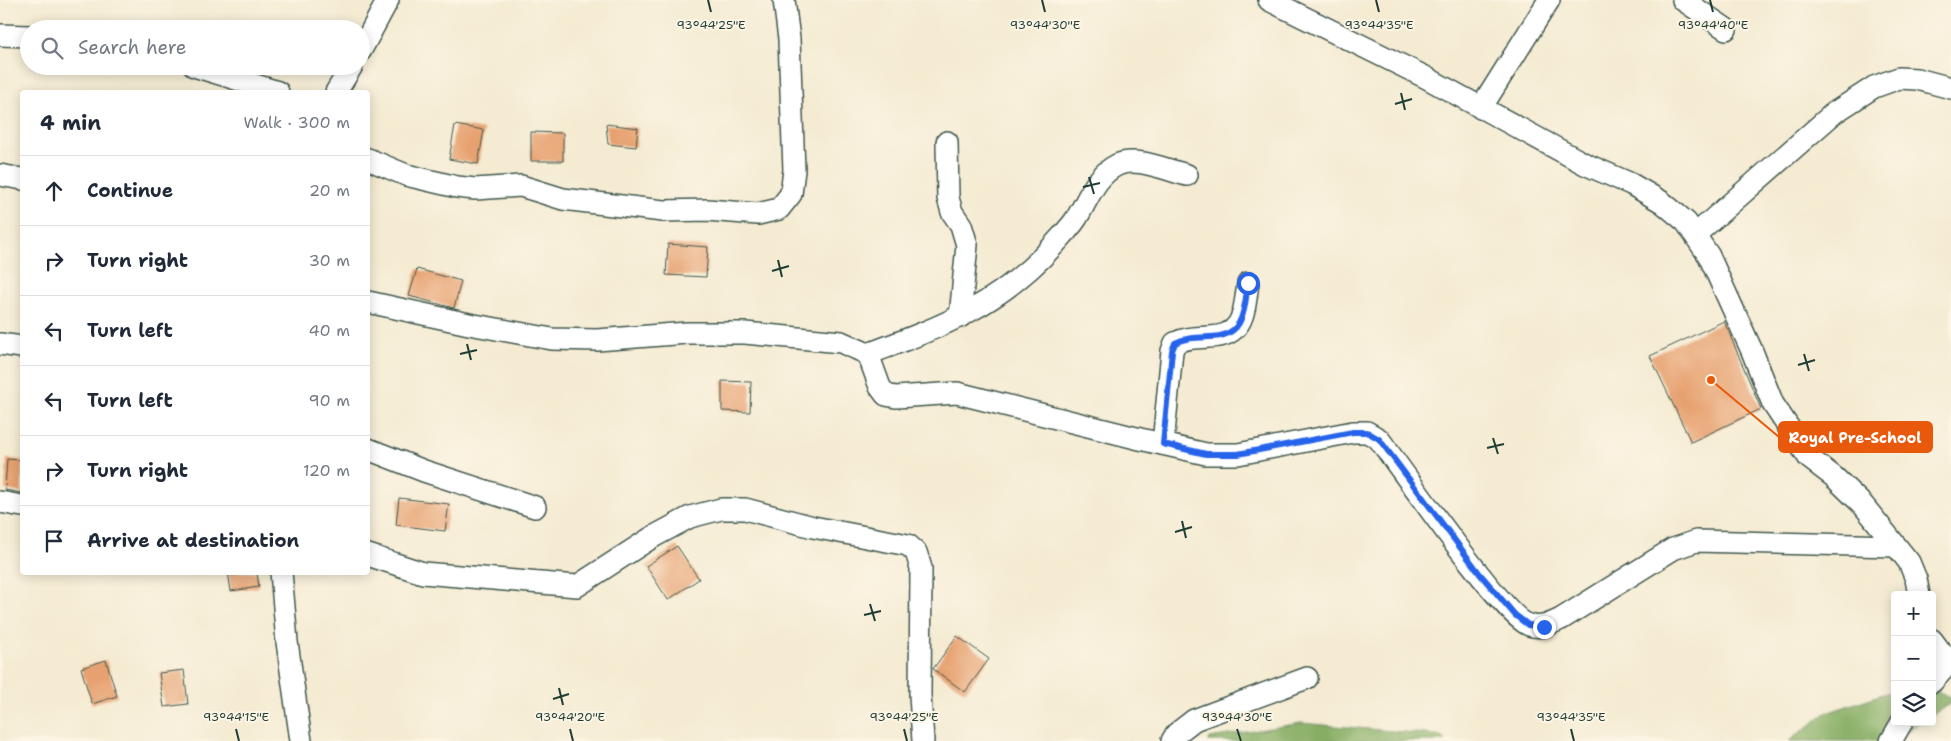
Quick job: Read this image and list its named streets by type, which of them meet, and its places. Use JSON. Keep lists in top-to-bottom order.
{
  "places": ["Royal Pre-School"],
  "page": {
    "search": "Search here",
    "heading": ["4 min", "Walk · 300 m"],
    "list": [
      ["Continue", "20 m"],
      ["Turn right", "30 m"],
      ["Turn left", "40 m"],
      ["Turn left", "90 m"],
      ["Turn right", "120 m"],
      "Arrive at destination"
    ],
    "map_buttons": ["+", "−"]
  },
  "coordinates": [
    "93°44'25\"E",
    "93°44'30\"E",
    "93°44'35\"E",
    "93°44'40\"E",
    "93°44'15\"E",
    "93°44'20\"E"
  ]
}
